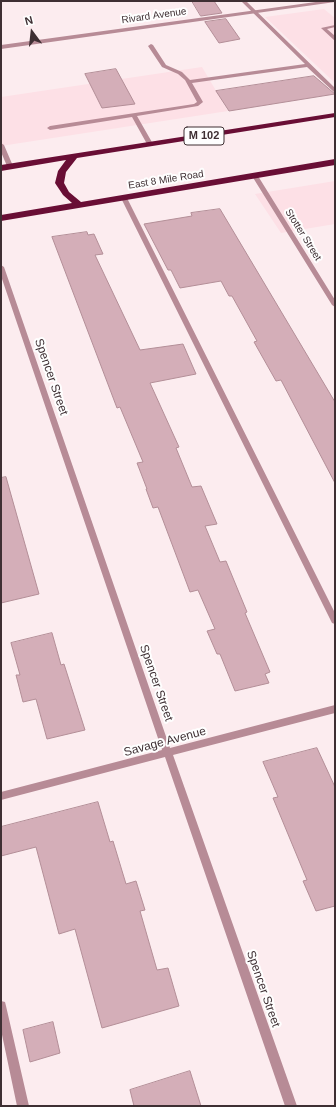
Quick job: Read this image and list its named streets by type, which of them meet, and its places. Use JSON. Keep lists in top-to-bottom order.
{
  "streets": {
    "highway": ["M 102", "East 8 Mile Road"],
    "street": [
      "Rivard Avenue",
      "Stotter Street",
      "Spencer Street",
      "Savage Avenue"
    ]
  },
  "crossings": [
    ["East 8 Mile Road", "Stotter Street"],
    ["Spencer Street", "Savage Avenue"]
  ],
  "north": "top"
}
